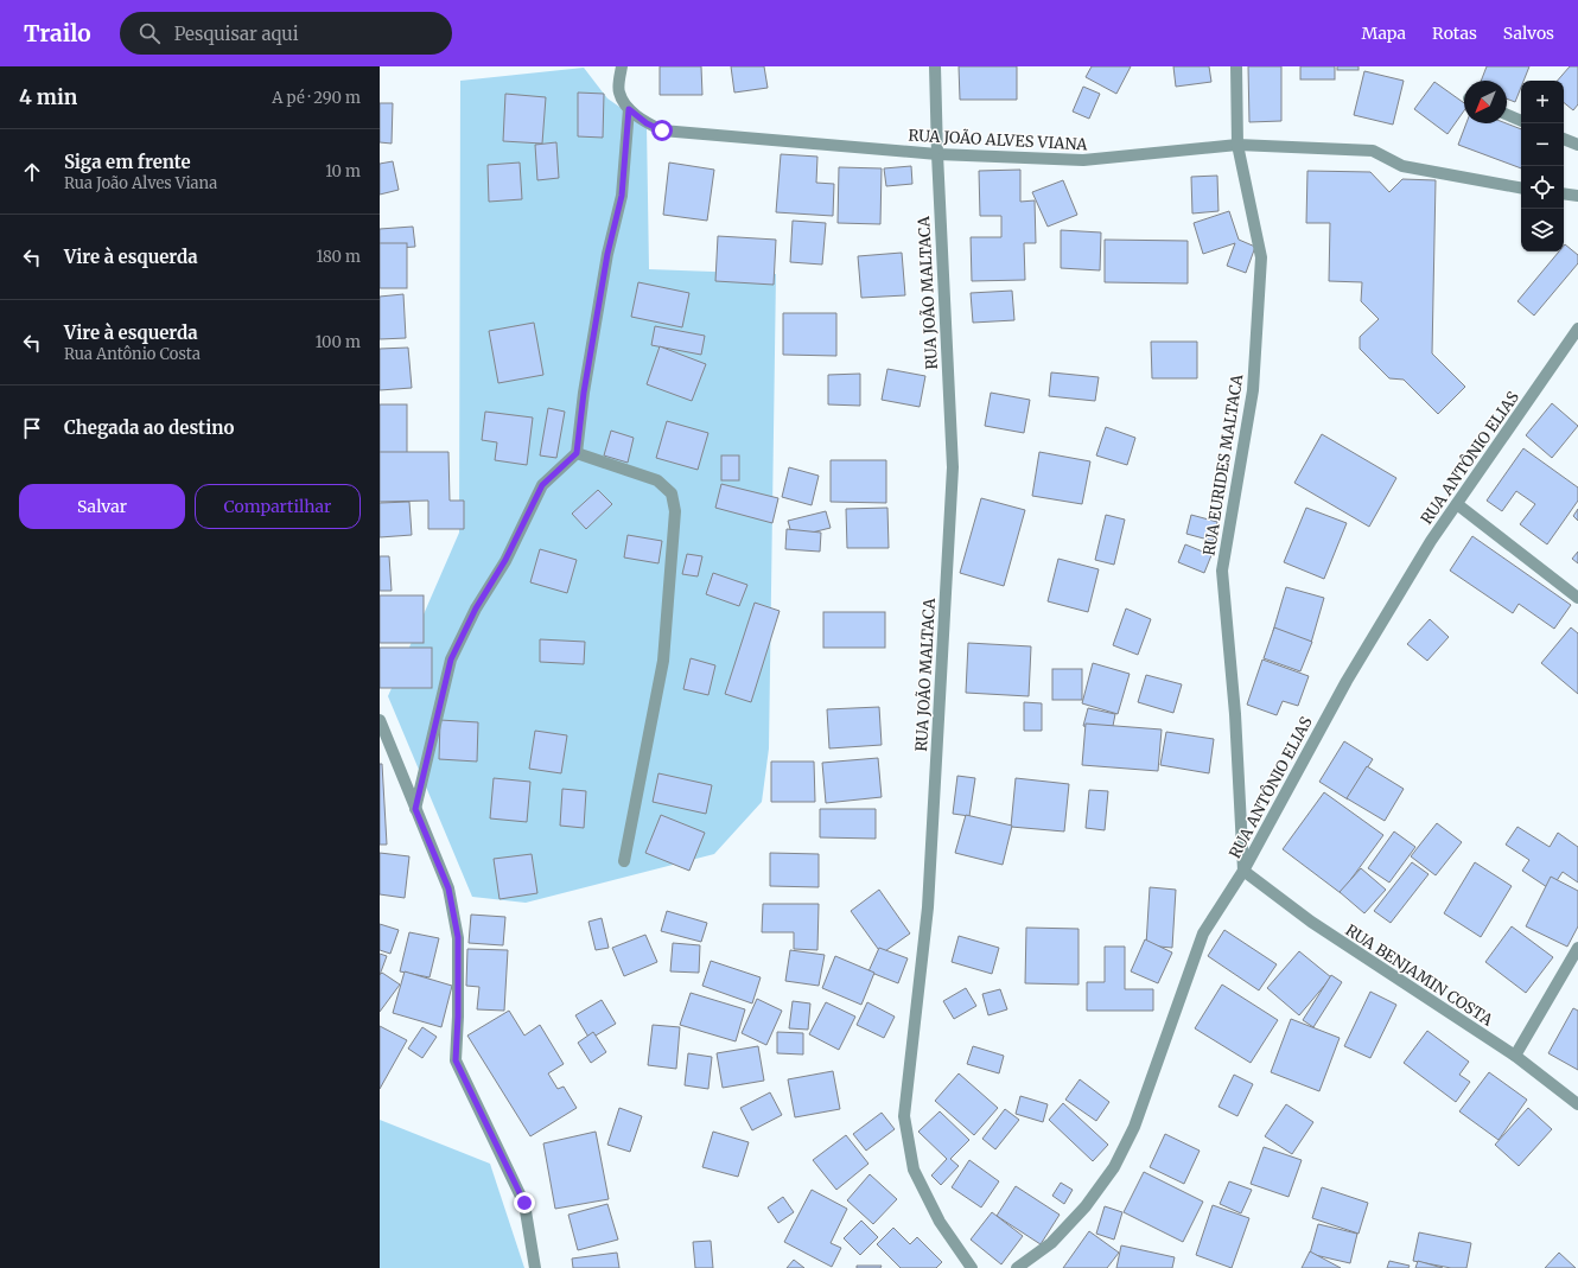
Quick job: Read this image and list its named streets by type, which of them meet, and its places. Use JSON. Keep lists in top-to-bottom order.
{
  "streets": {
    "street": [
      "RUA JOÃO ALVES VIANA",
      "RUA JOÃO MALTACA",
      "RUA ANTÔNIO ELIAS",
      "RUA EURIDES MALTACA",
      "RUA BENJAMIN COSTA"
    ]
  },
  "crossings": [
    ["RUA JOÃO ALVES VIANA", "RUA JOÃO MALTACA"],
    ["RUA JOÃO ALVES VIANA", "RUA EURIDES MALTACA"],
    ["RUA ANTÔNIO ELIAS", "RUA EURIDES MALTACA"],
    ["RUA ANTÔNIO ELIAS", "RUA BENJAMIN COSTA"],
    ["RUA EURIDES MALTACA", "RUA BENJAMIN COSTA"]
  ],
  "north": "bottom left",
  "page": {
    "header": "Trailo",
    "search": "Pesquisar aqui",
    "nav": ["Mapa", "Rotas", "Salvos"],
    "heading": ["4 min", "A pé · 290 m"],
    "map_buttons": ["+", "−"],
    "list": [
      ["Siga em frente", "Rua João Alves Viana", "10 m"],
      ["Vire à esquerda", "180 m"],
      ["Vire à esquerda", "Rua Antônio Costa", "100 m"],
      "Chegada ao destino"
    ],
    "buttons": ["Salvar", "Compartilhar"]
  }
}
